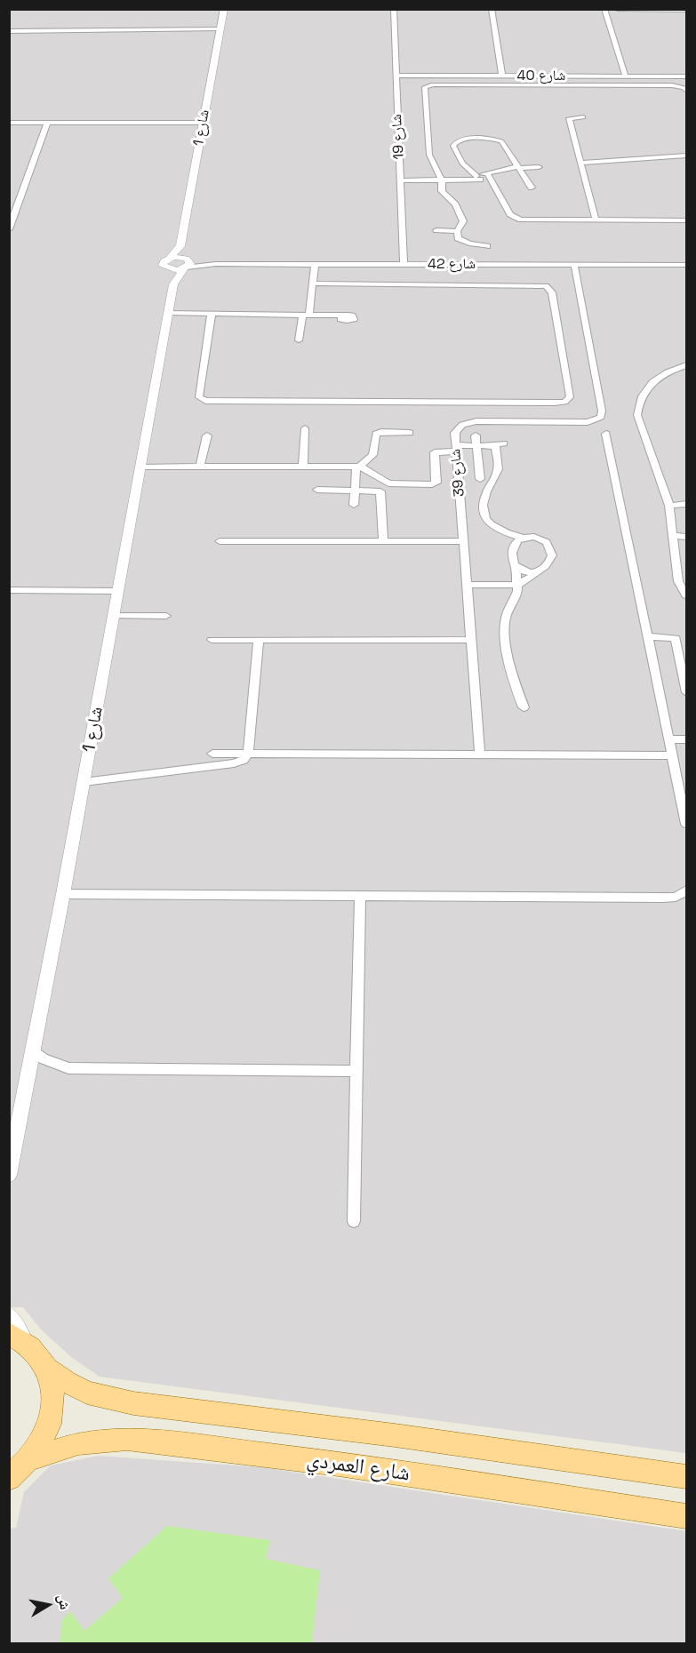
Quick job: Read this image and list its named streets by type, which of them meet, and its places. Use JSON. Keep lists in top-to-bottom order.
{
  "streets": {
    "main road": ["شارع العمردي"],
    "street": [
      "شارع 40",
      "شارع 1",
      "شارع 19",
      "شارع 42",
      "شارع 39"
    ]
  },
  "crossings": [
    ["شارع 40", "شارع 19"],
    ["شارع 1", "شارع 42"],
    ["شارع 19", "شارع 42"],
    ["شارع 42", "شارع 39"]
  ],
  "north": "right"
}
